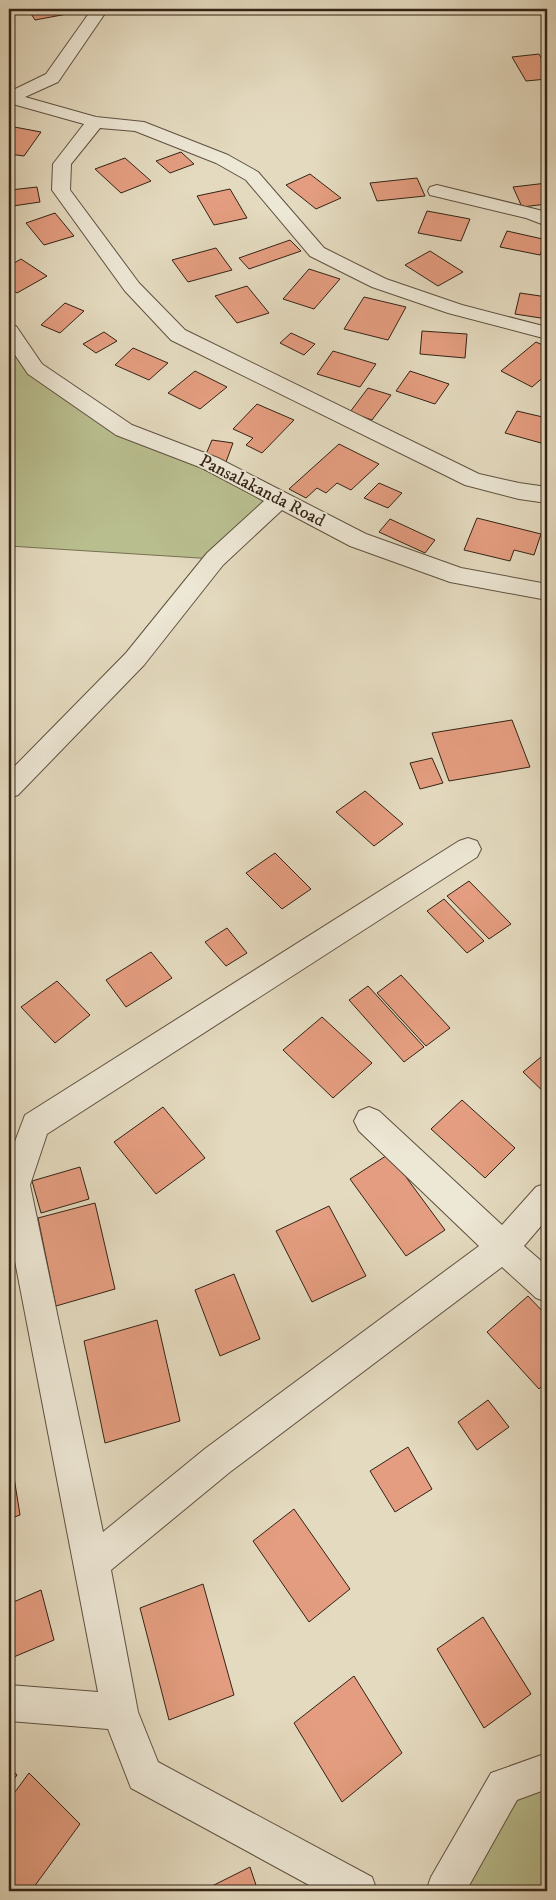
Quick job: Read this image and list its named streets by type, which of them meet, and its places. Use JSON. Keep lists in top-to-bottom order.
{
  "streets": {
    "street": ["Pansalakanda Road"]
  }
}
